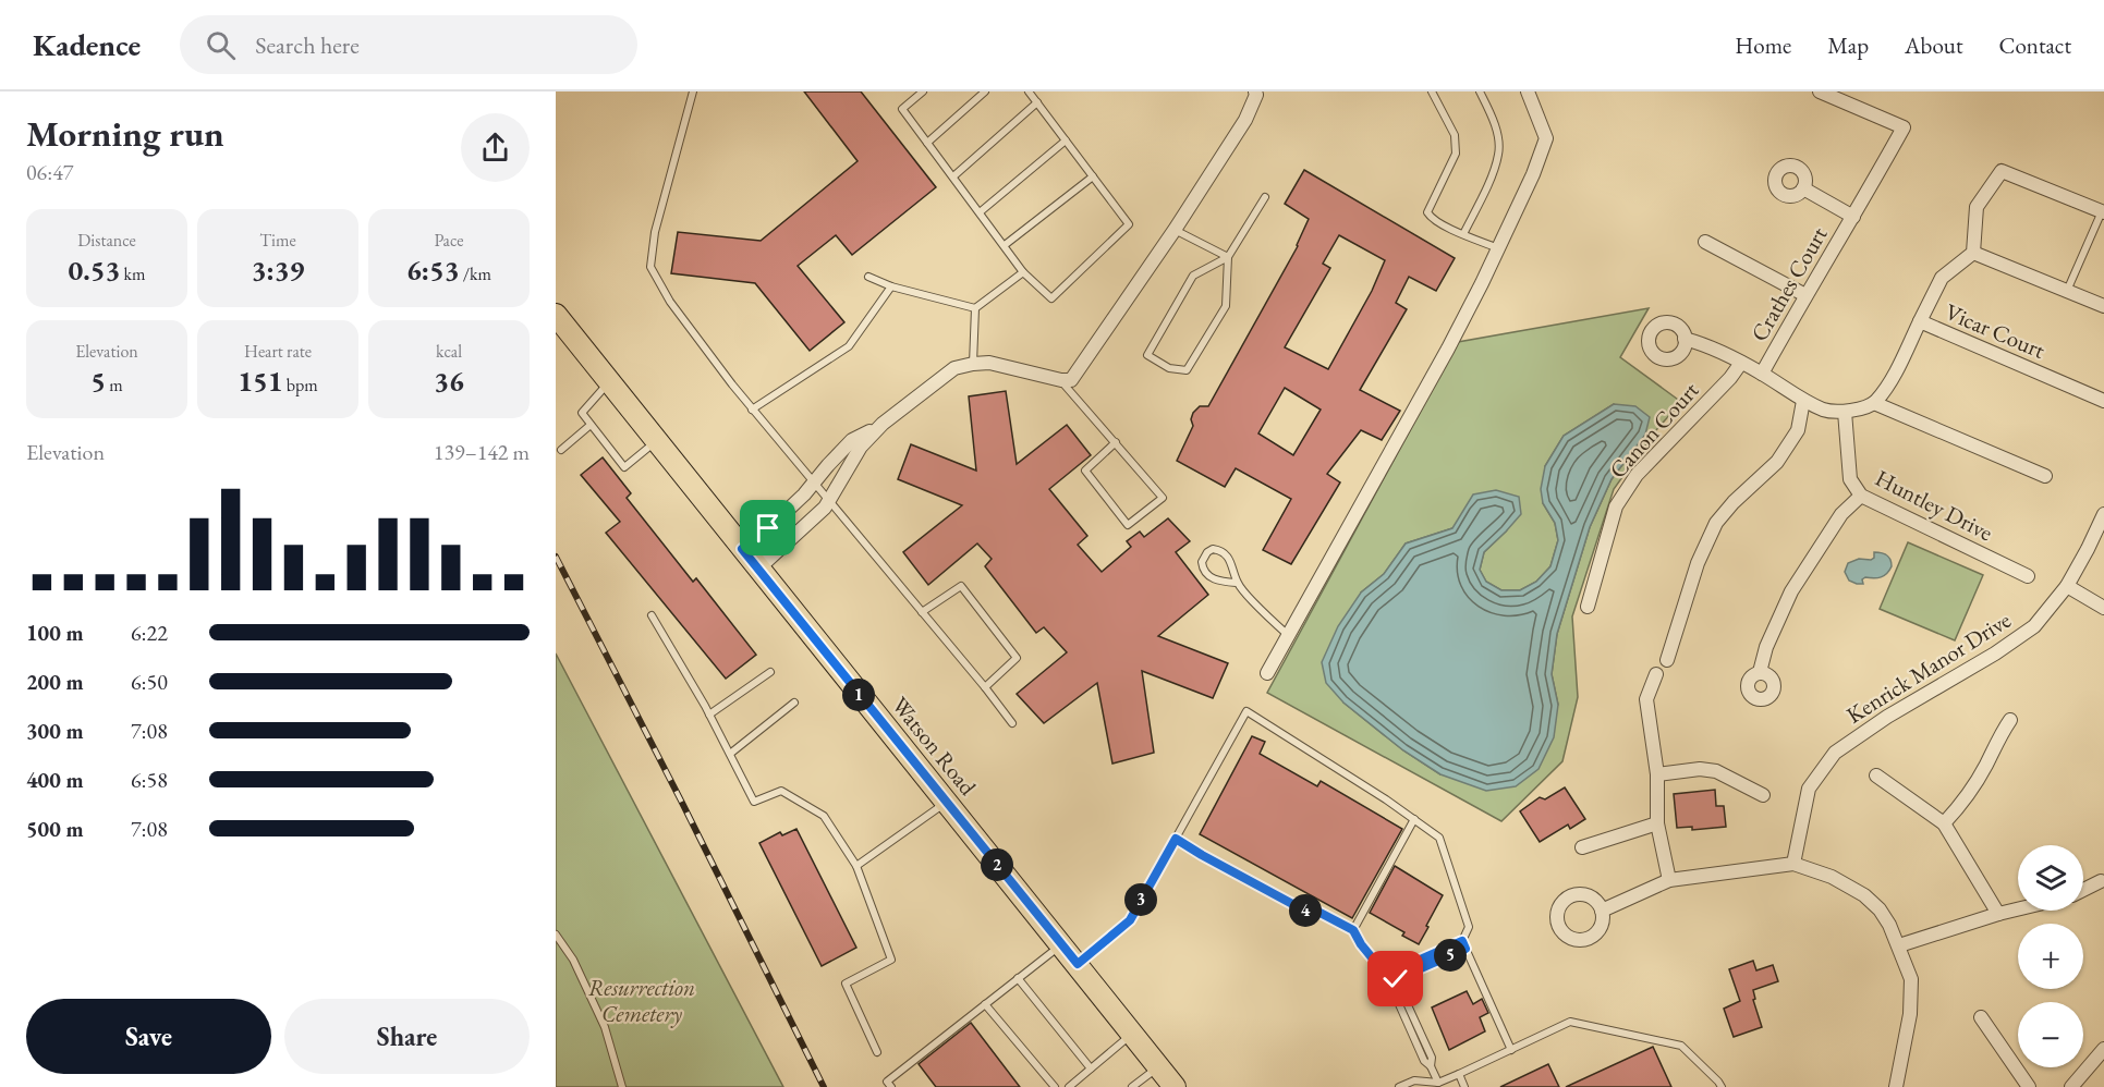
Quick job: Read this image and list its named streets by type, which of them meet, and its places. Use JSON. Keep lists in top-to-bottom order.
{
  "streets": {
    "main road": ["Watson Road"],
    "street": [
      "Crathes Court",
      "Vicar Court",
      "Canon Court",
      "Huntley Drive",
      "Kenrick Manor Drive"
    ]
  },
  "parks": ["Resurrection Cemetery"],
  "page": {
    "header": "Kadence",
    "search": "Search here",
    "nav": [
      "Home",
      "Map",
      "About",
      "Contact"
    ],
    "heading": ["Morning run", "06:47"],
    "stats": [
      ["Distance", "0.53 km"],
      ["Time", "3:39"],
      ["Pace", "6:53 /km"],
      ["Elevation", "5 m"],
      ["Heart rate", "151 bpm"],
      ["kcal", "36"]
    ],
    "chart": ["Elevation", "139–142 m"],
    "list": [
      {
        "name": "100 m",
        "note": "6:22"
      },
      {
        "name": "200 m",
        "note": "6:50"
      },
      {
        "name": "300 m",
        "note": "7:08"
      },
      {
        "name": "400 m",
        "note": "6:58"
      },
      {
        "name": "500 m",
        "note": "7:08"
      }
    ],
    "pins": [
      "1",
      "2",
      "3",
      "4",
      "5"
    ],
    "map_buttons": ["+", "−"],
    "buttons": ["Save", "Share"]
  }
}
